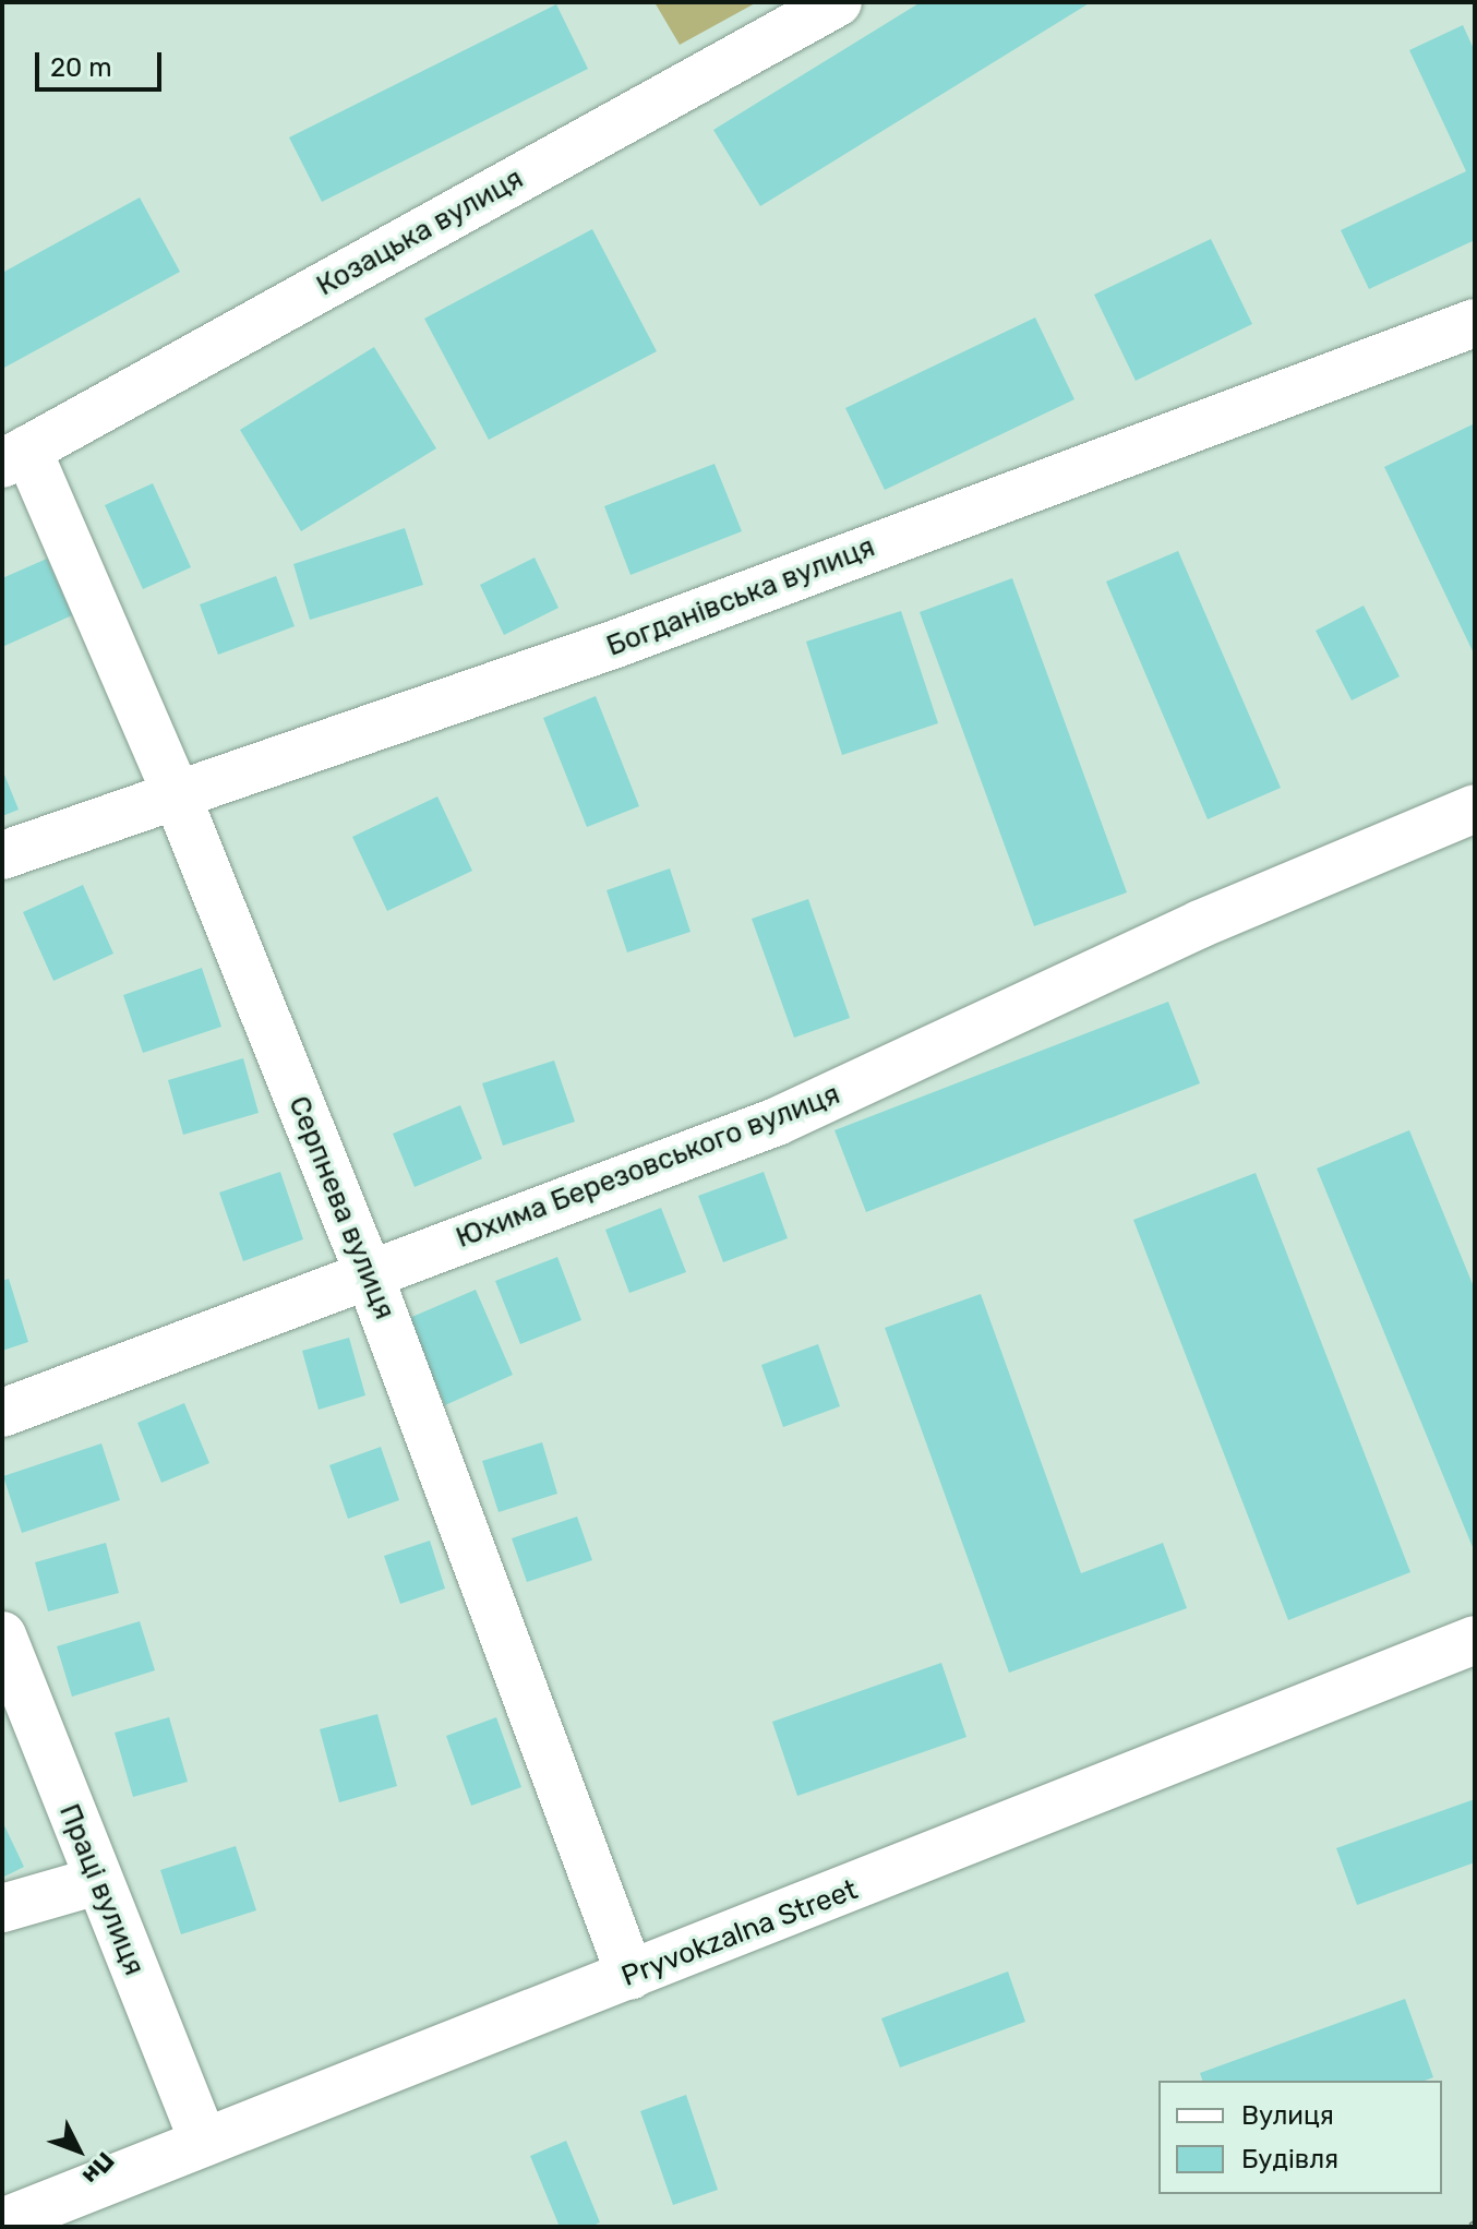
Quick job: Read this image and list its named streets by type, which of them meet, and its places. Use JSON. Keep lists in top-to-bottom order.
{
  "streets": {
    "street": [
      "Козацька вулиця",
      "Богданівська вулиця",
      "Юхима Березовського вулиця",
      "Серпнева вулиця",
      "Праці вулиця",
      "Pryvokzalna Street"
    ]
  },
  "crossings": [
    ["Козацька вулиця", "Серпнева вулиця"],
    ["Богданівська вулиця", "Серпнева вулиця"],
    ["Юхима Березовського вулиця", "Серпнева вулиця"],
    ["Серпнева вулиця", "Pryvokzalna Street"],
    ["Праці вулиця", "Pryvokzalna Street"]
  ],
  "legend": ["Вулиця", "Будівля"],
  "scale_bar": "20 m",
  "north": "bottom right"
}
